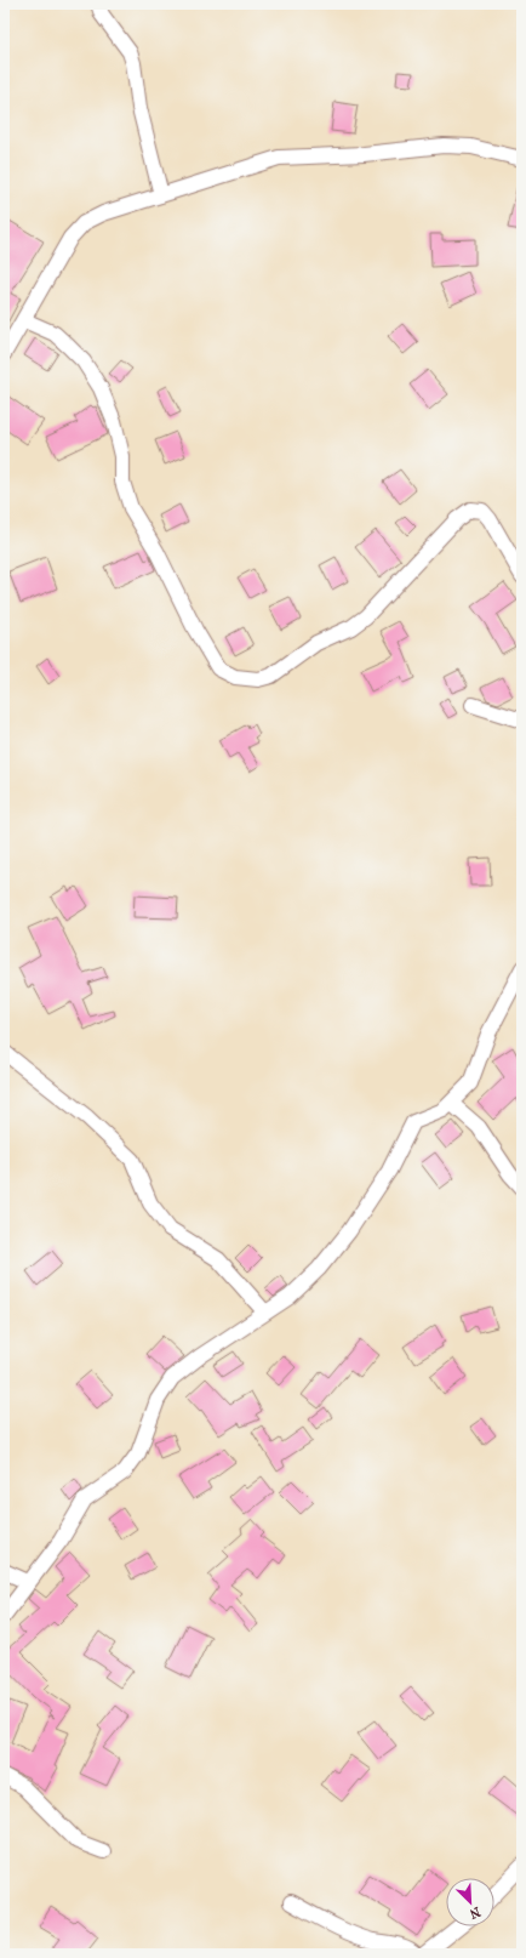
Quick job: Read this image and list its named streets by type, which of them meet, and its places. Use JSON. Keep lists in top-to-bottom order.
{
  "north": "bottom right"
}
